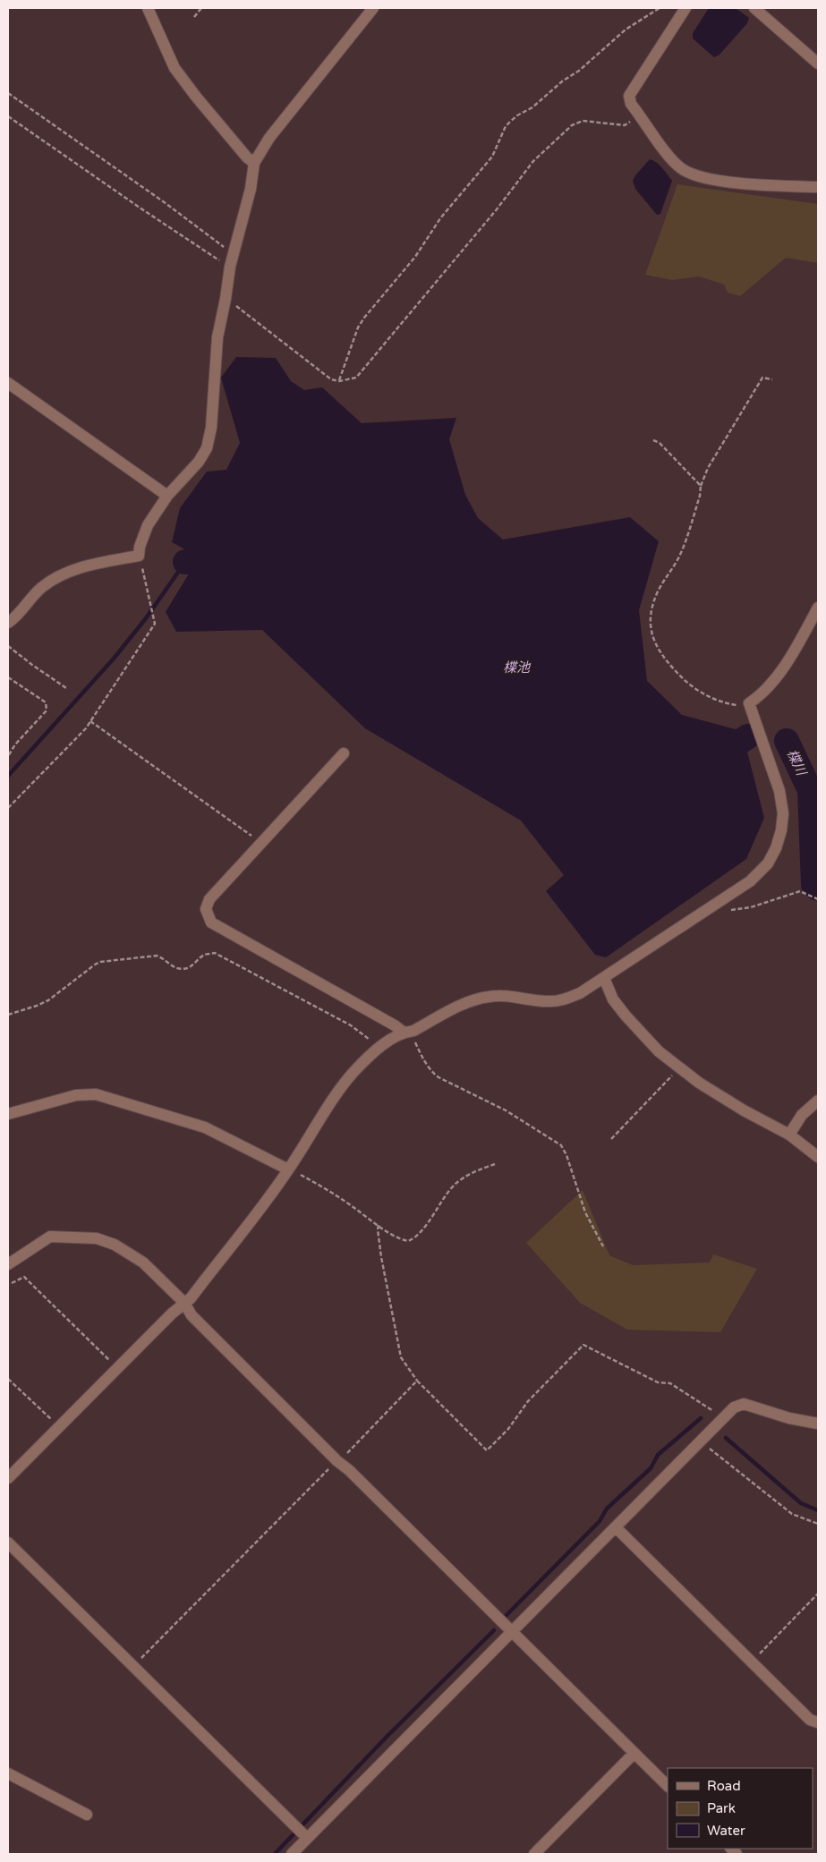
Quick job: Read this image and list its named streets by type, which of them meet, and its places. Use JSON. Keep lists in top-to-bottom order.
{
  "water": ["楪池", "楪川"],
  "legend": ["Road", "Park", "Water"]
}
